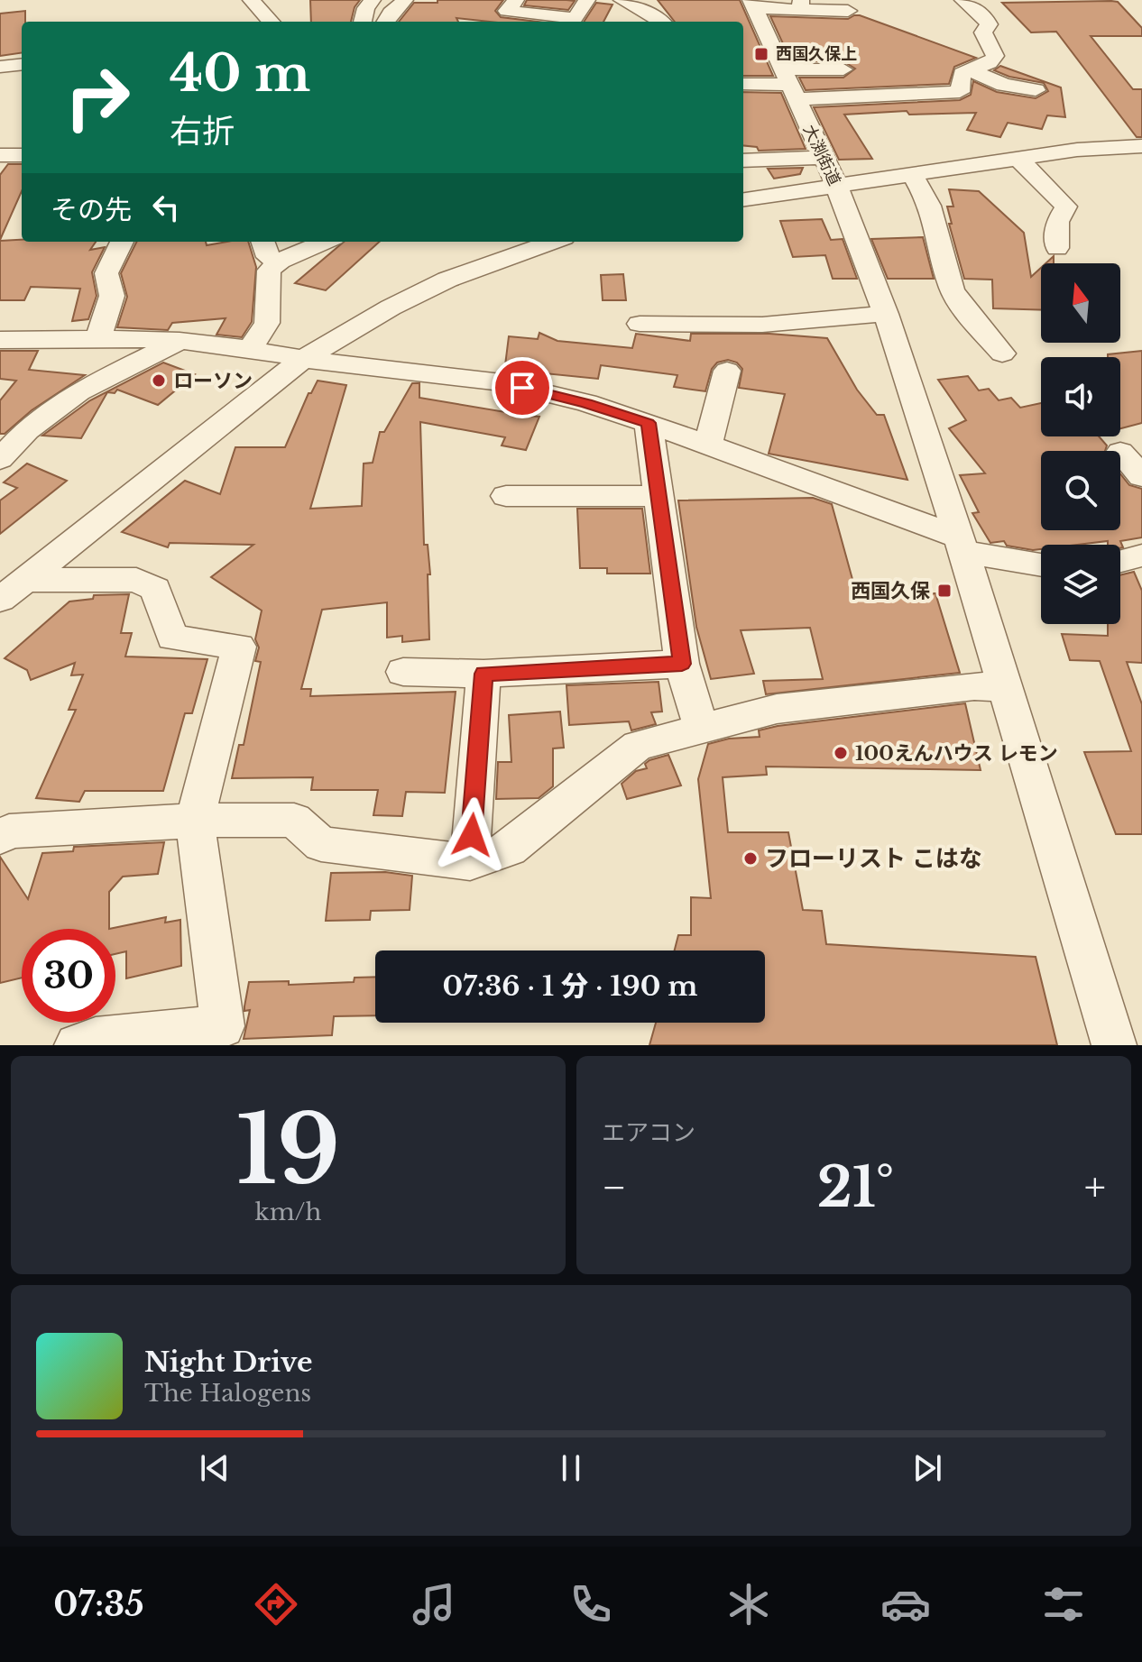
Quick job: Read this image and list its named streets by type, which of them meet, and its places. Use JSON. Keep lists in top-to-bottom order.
{
  "streets": {
    "street": ["大渕街道"]
  },
  "places": {
    "transit": ["西国久保上", "西国久保"],
    "other": ["ローソン", "100えんハウス レモン", "フローリスト こはな"]
  },
  "north": "top",
  "page": {
    "turn": ["40 m", "右折"],
    "then": "その先",
    "limit": "30",
    "trip": "07:36 · 1 分 · 190 m",
    "tile": [
      ["19", "km/h"],
      "エアコン"
    ],
    "heat": ["−", "21°", "+"],
    "song": ["Night Drive", "The Halogens"],
    "tabs": "07:35"
  }
}
